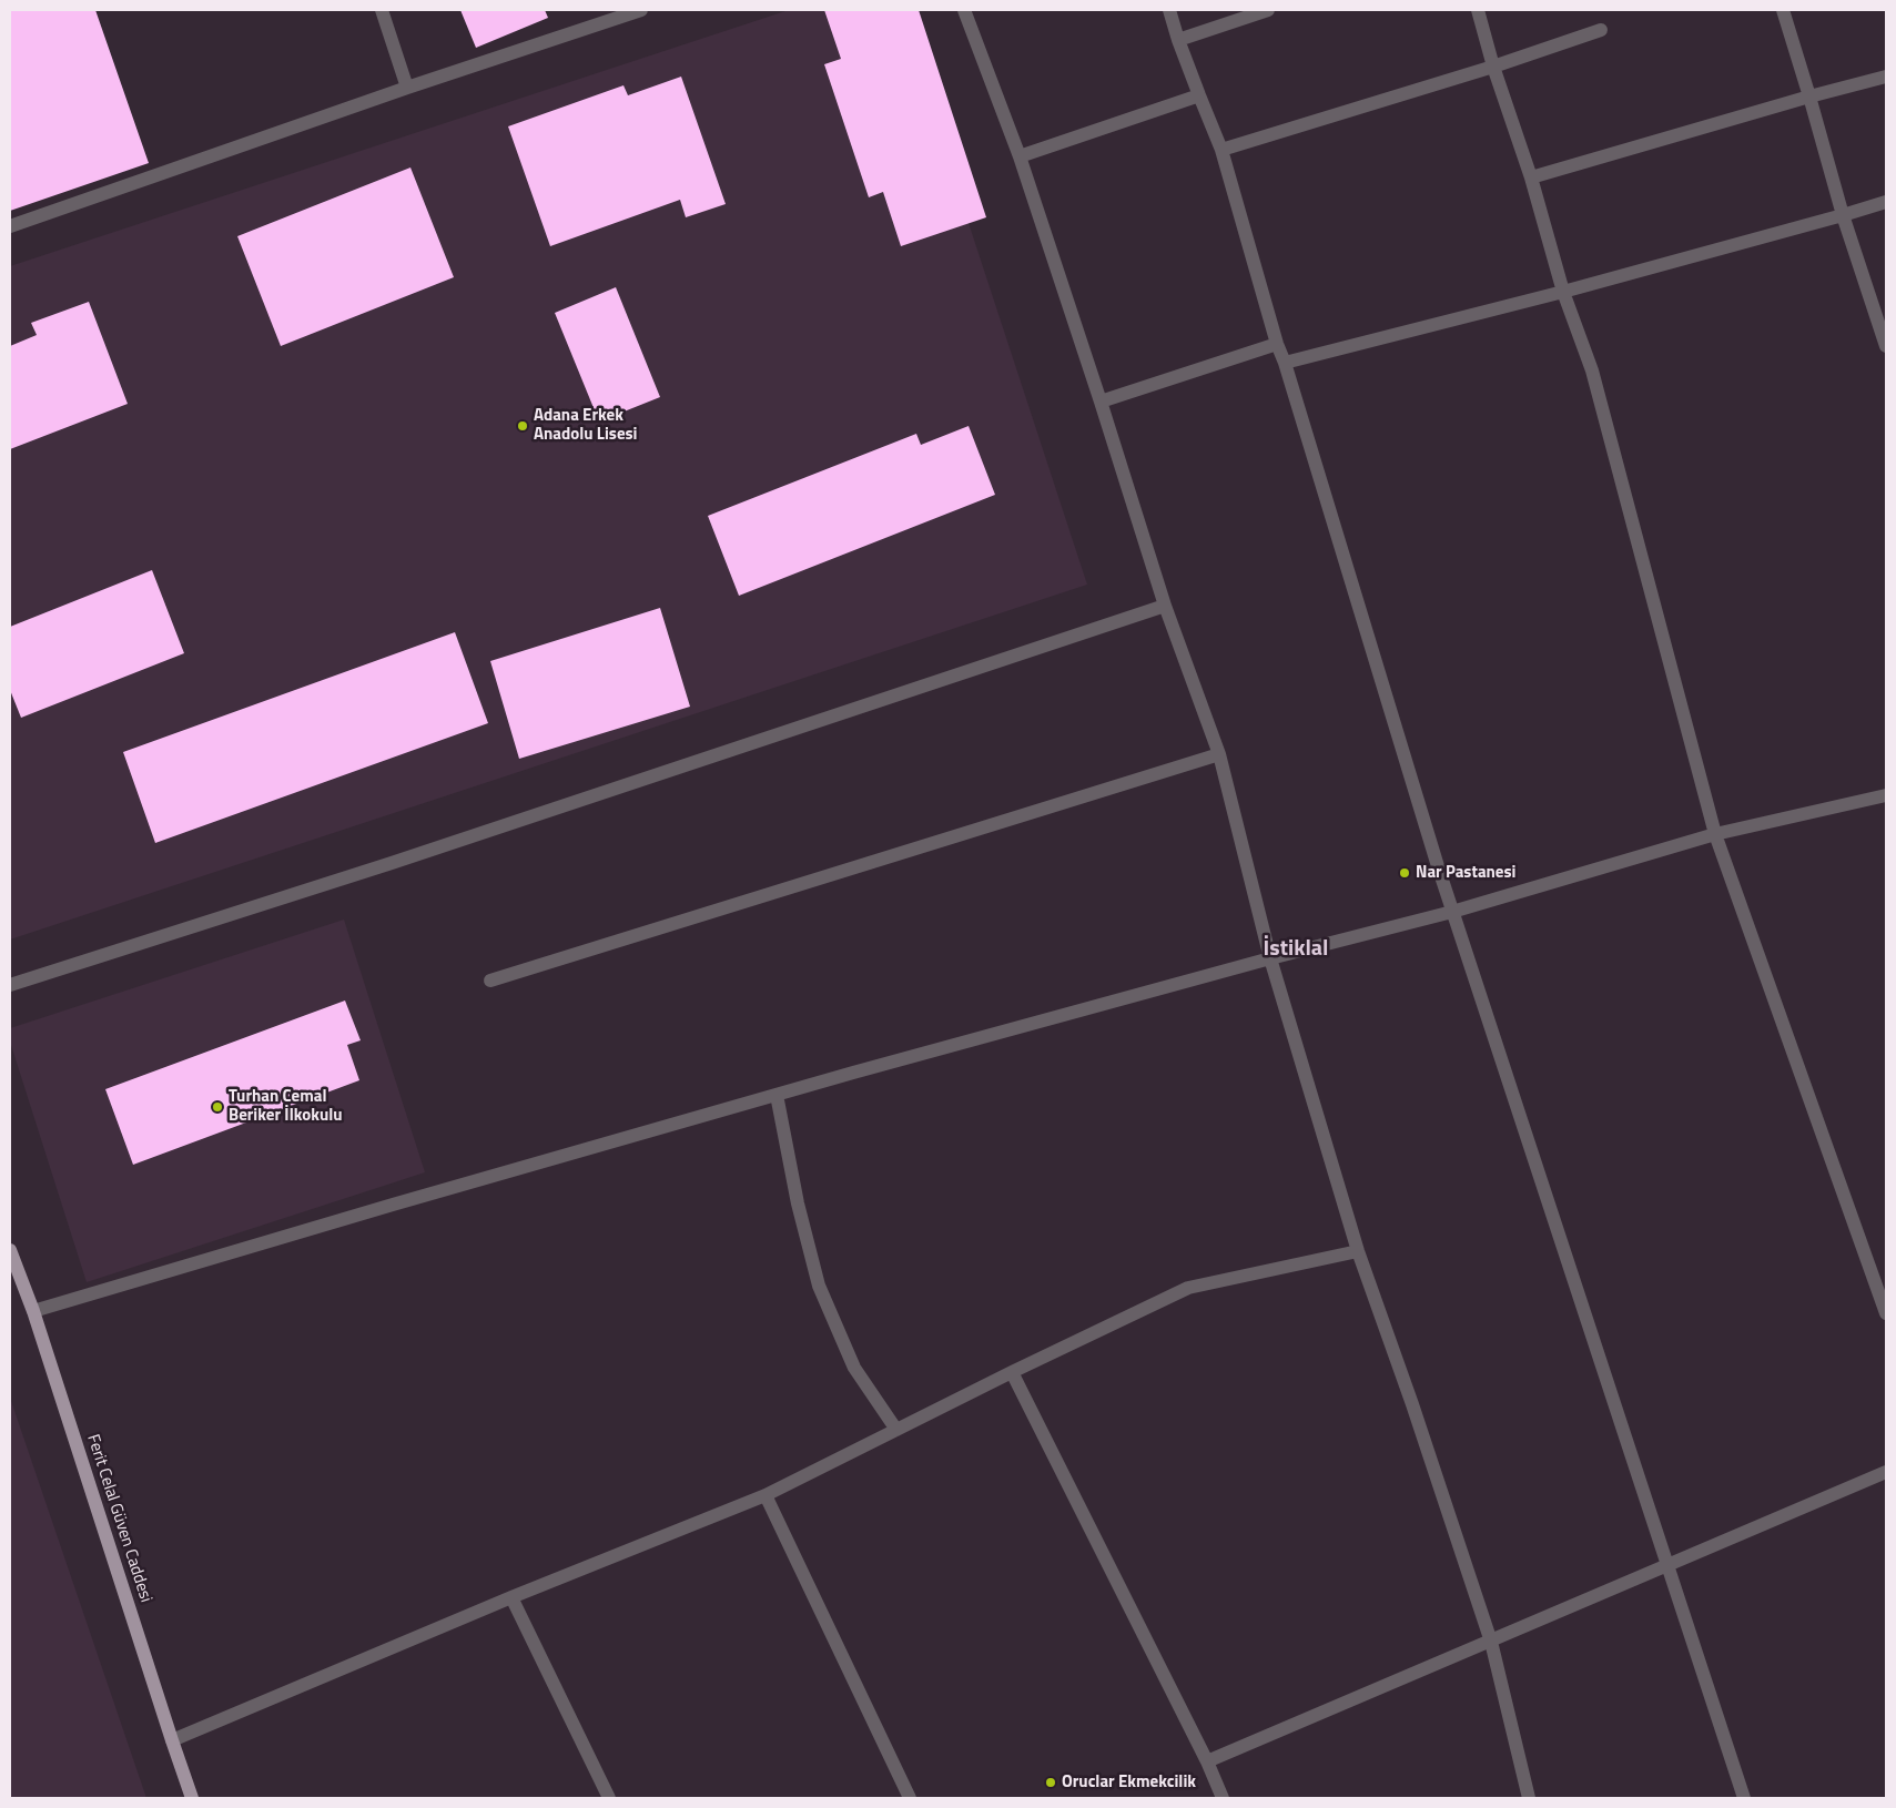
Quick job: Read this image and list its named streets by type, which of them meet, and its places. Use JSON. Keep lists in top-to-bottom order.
{
  "streets": {
    "main road": ["Ferit Celal Güven Caddesi"]
  },
  "districts": ["İstiklal"],
  "places": [
    "Adana Erkek Anadolu Lisesi",
    "Nar Pastanesi",
    "Turhan Cemal Beriker İlkokulu",
    "Oruclar Ekmekcilik"
  ]
}
